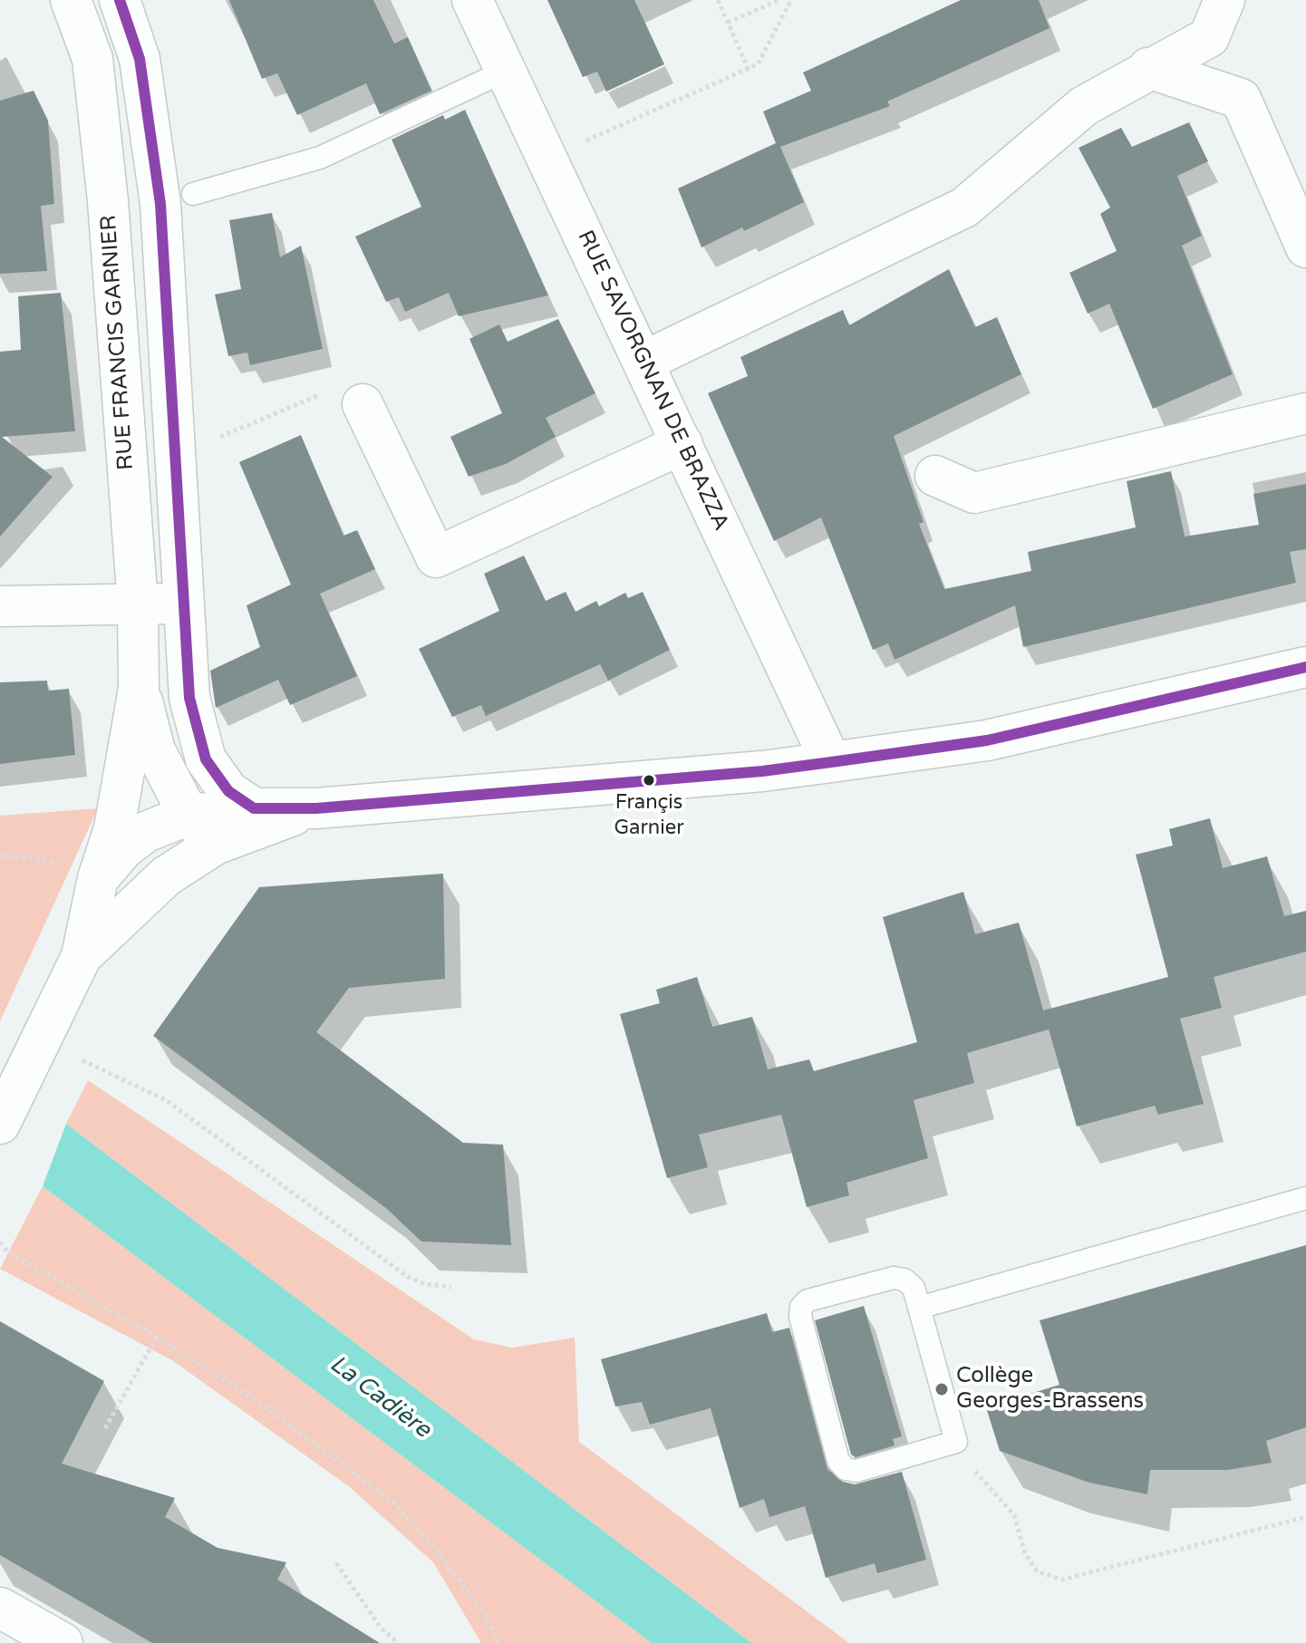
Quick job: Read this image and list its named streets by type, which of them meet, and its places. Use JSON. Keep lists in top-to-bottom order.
{
  "streets": {
    "street": ["RUE FRANCIS GARNIER", "RUE SAVORGNAN DE BRAZZA"]
  },
  "water": ["La Cadière"],
  "places": ["Françis Garnier", "Collège Georges-Brassens"]
}
